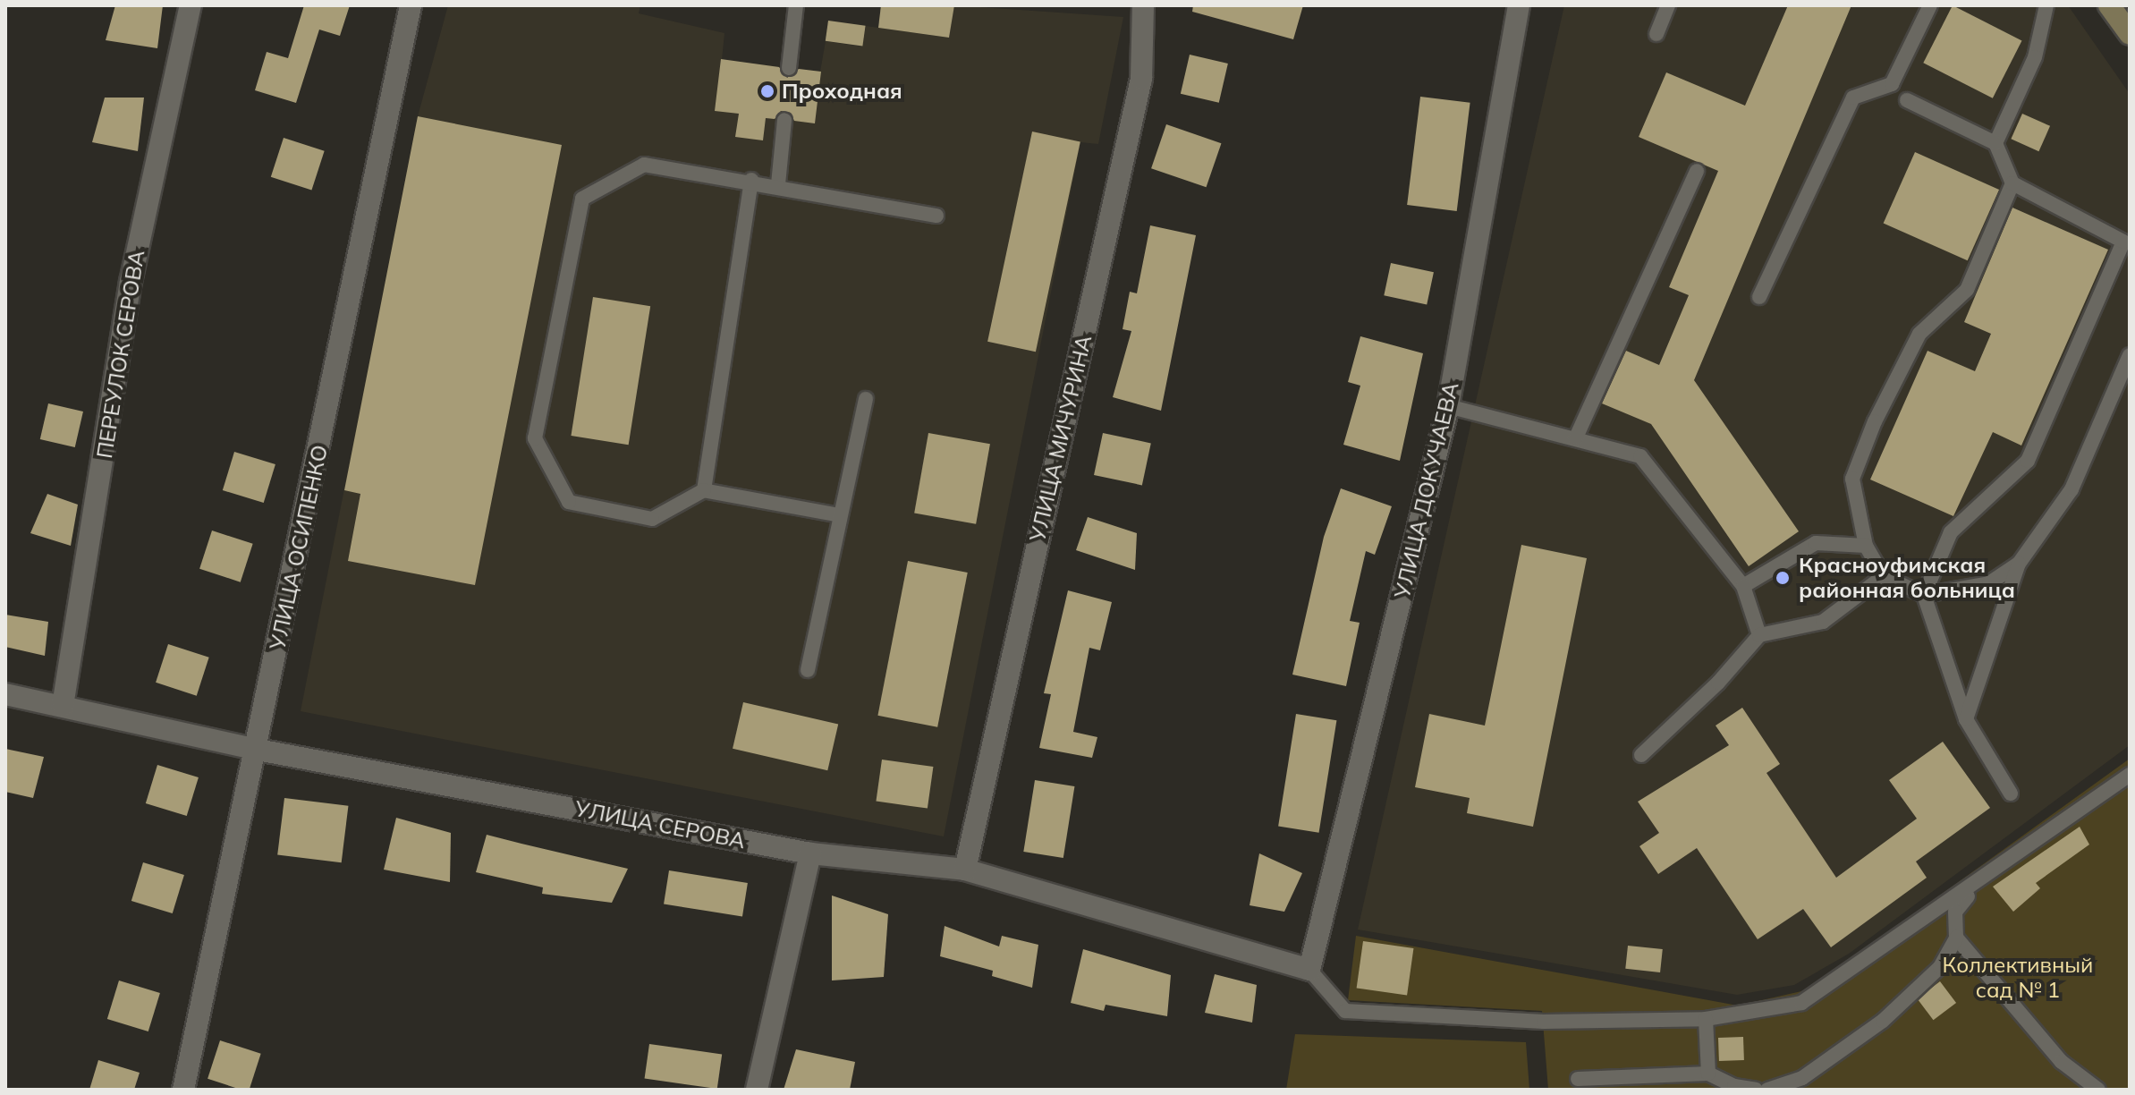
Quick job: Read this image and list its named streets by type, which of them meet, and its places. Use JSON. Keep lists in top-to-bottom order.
{
  "streets": {
    "street": [
      "ПЕРЕУЛОК СЕРОВА",
      "УЛИЦА МИЧУРИНА",
      "УЛИЦА ДОКУЧАЕВА",
      "УЛИЦА ОСИПЕНКО",
      "УЛИЦА СЕРОВА"
    ]
  },
  "crossings": [
    ["ПЕРЕУЛОК СЕРОВА", "УЛИЦА СЕРОВА"],
    ["УЛИЦА МИЧУРИНА", "УЛИЦА СЕРОВА"],
    ["УЛИЦА ДОКУЧАЕВА", "УЛИЦА СЕРОВА"],
    ["УЛИЦА ОСИПЕНКО", "УЛИЦА СЕРОВА"]
  ],
  "parks": ["Коллективный сад № 1"],
  "places": ["Проходная", "Красноуфимская районная больница"]
}
